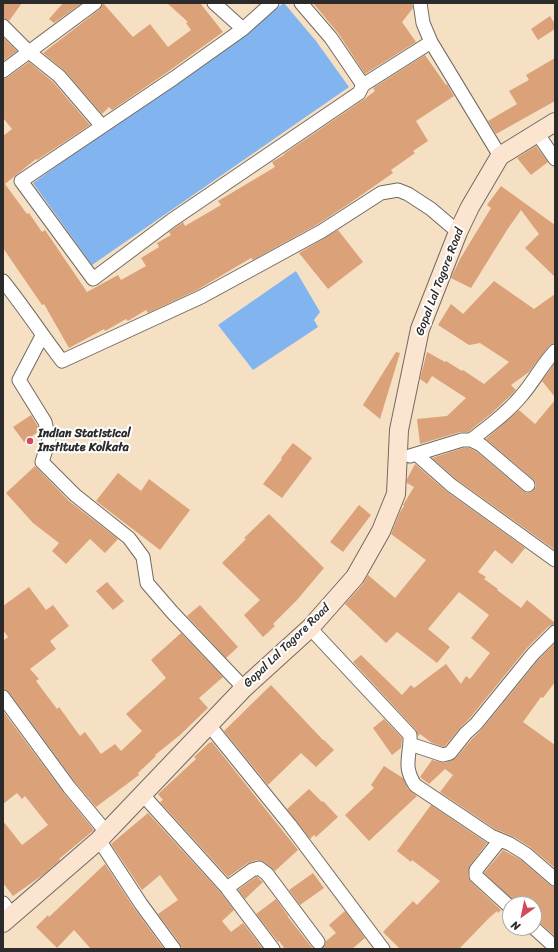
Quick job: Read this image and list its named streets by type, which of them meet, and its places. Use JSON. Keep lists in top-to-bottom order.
{
  "streets": {
    "street": ["Gopal Lal Tagore Road"]
  },
  "places": ["Indian Statistical Institute Kolkata"],
  "north": "bottom left"
}
